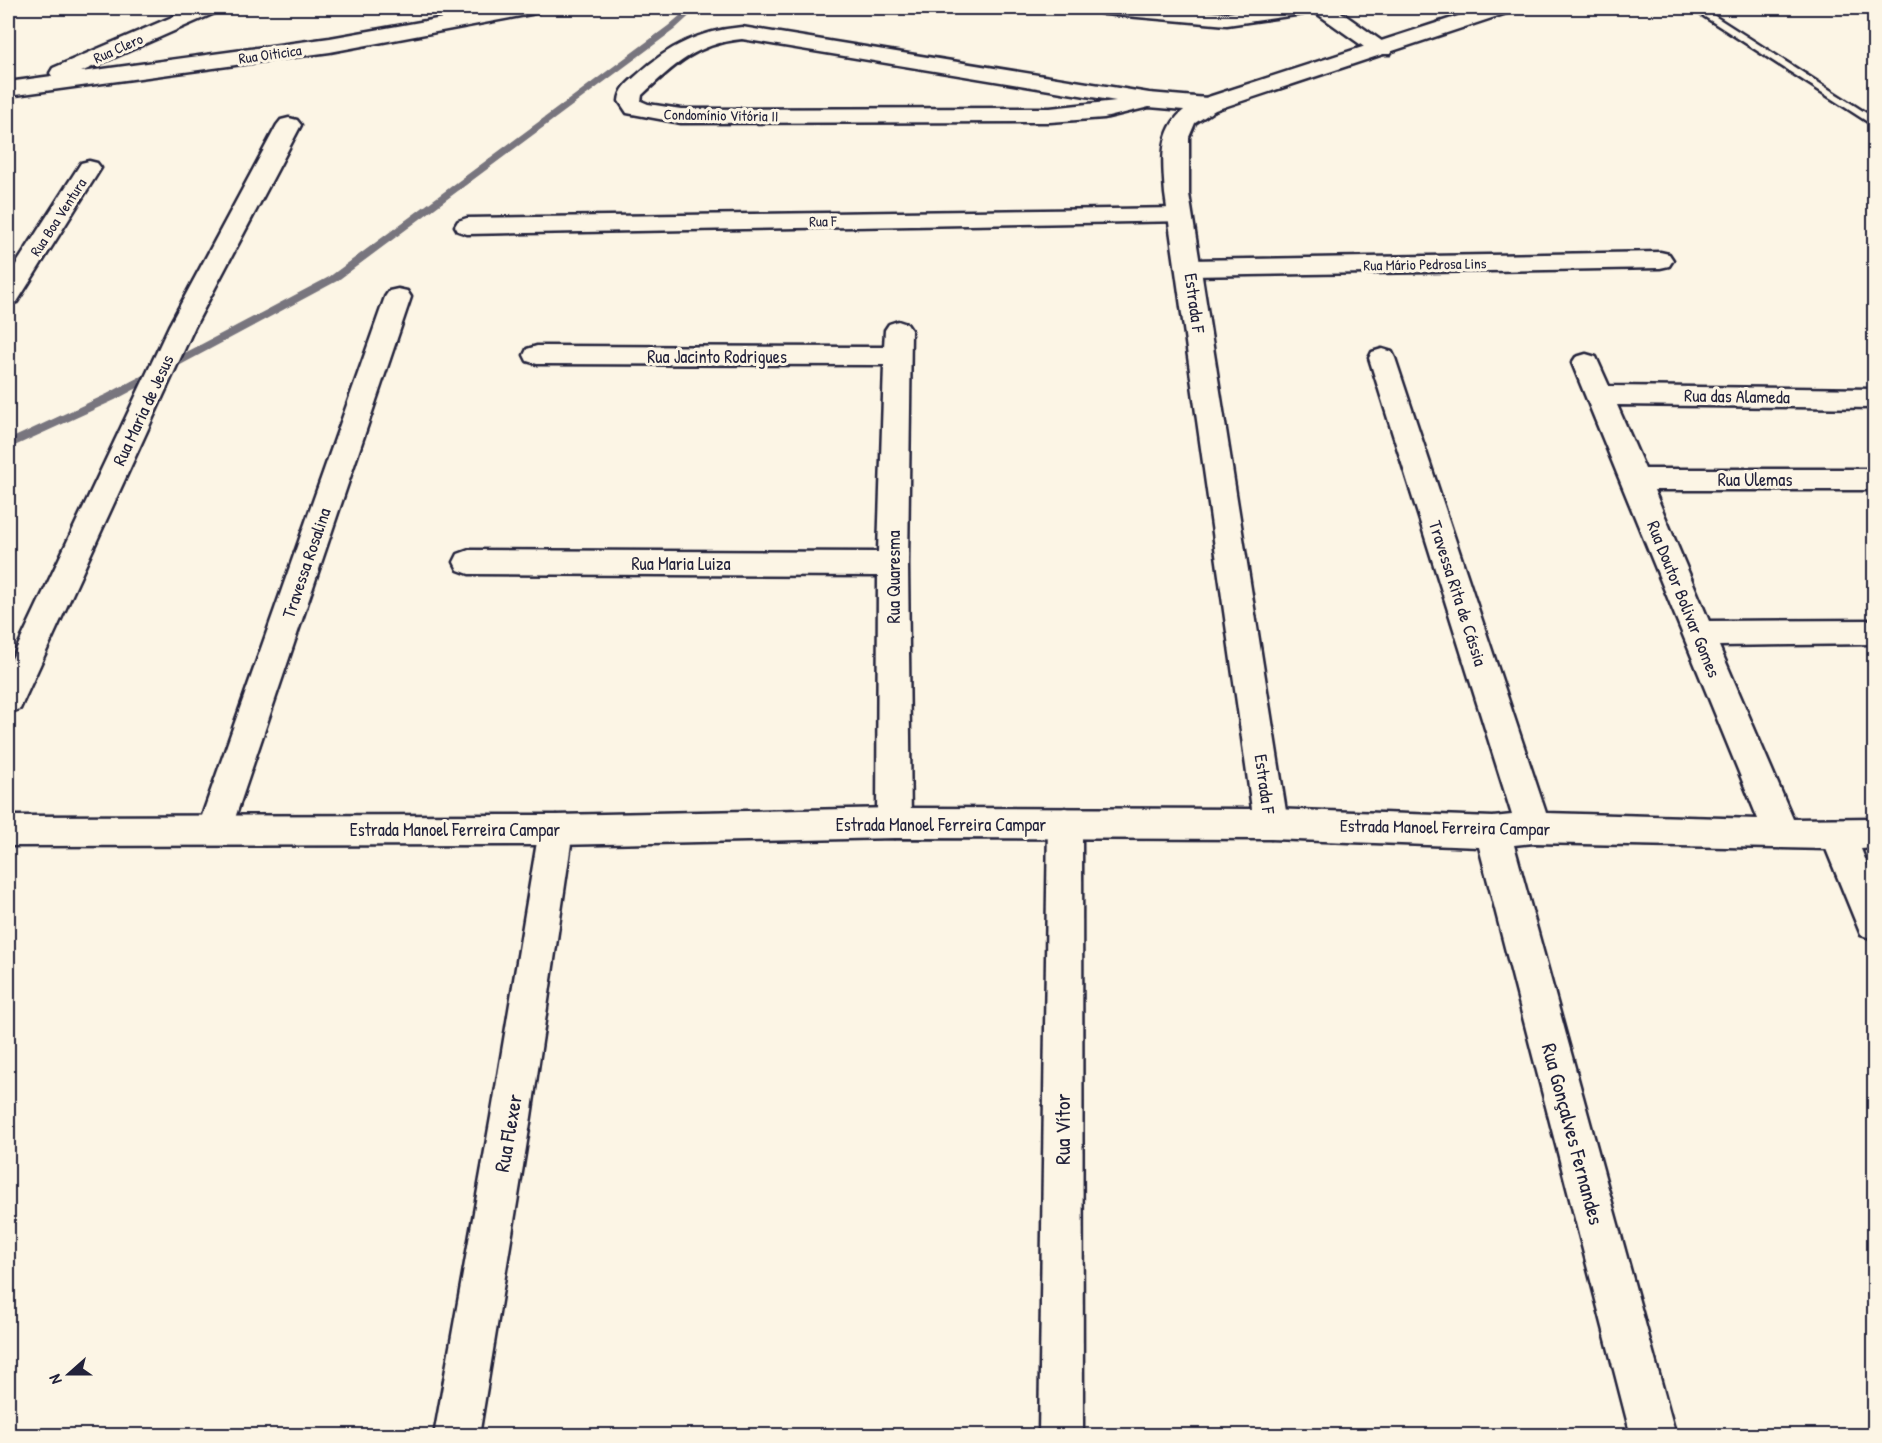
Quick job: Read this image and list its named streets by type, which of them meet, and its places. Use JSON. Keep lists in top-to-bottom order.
{
  "streets": {
    "street": [
      "Rua Clero",
      "Rua Oiticica",
      "Condomínio Vitória II",
      "Rua Boa Ventura",
      "Rua F",
      "Rua Mário Pedrosa Lins",
      "Estrada F",
      "Rua Jacinto Rodrigues",
      "Rua das Alameda",
      "Rua Maria de Jesus",
      "Rua Ulemas",
      "Travessa Rosalina",
      "Rua Maria Luiza",
      "Rua Quaresma",
      "Travessa Rita de Cássia",
      "Rua Doutor Bolivar Gomes",
      "Estrada Manoel Ferreira Campar",
      "Rua Vítor",
      "Rua Flexer",
      "Rua Gonçalves Fernandes"
    ]
  },
  "crossings": [
    ["Rua Clero", "Rua Oiticica"],
    ["Condomínio Vitória II", "Estrada F"],
    ["Rua F", "Estrada F"],
    ["Rua Mário Pedrosa Lins", "Estrada F"],
    ["Estrada F", "Estrada Manoel Ferreira Campar"],
    ["Rua Jacinto Rodrigues", "Rua Quaresma"],
    ["Rua das Alameda", "Rua Doutor Bolivar Gomes"],
    ["Rua Ulemas", "Rua Doutor Bolivar Gomes"],
    ["Travessa Rosalina", "Estrada Manoel Ferreira Campar"],
    ["Rua Maria Luiza", "Rua Quaresma"],
    ["Rua Quaresma", "Estrada Manoel Ferreira Campar"],
    ["Travessa Rita de Cássia", "Estrada Manoel Ferreira Campar"],
    ["Rua Doutor Bolivar Gomes", "Estrada Manoel Ferreira Campar"],
    ["Estrada Manoel Ferreira Campar", "Rua Vítor"],
    ["Estrada Manoel Ferreira Campar", "Rua Flexer"],
    ["Estrada Manoel Ferreira Campar", "Rua Gonçalves Fernandes"]
  ],
  "north": "left"
}
